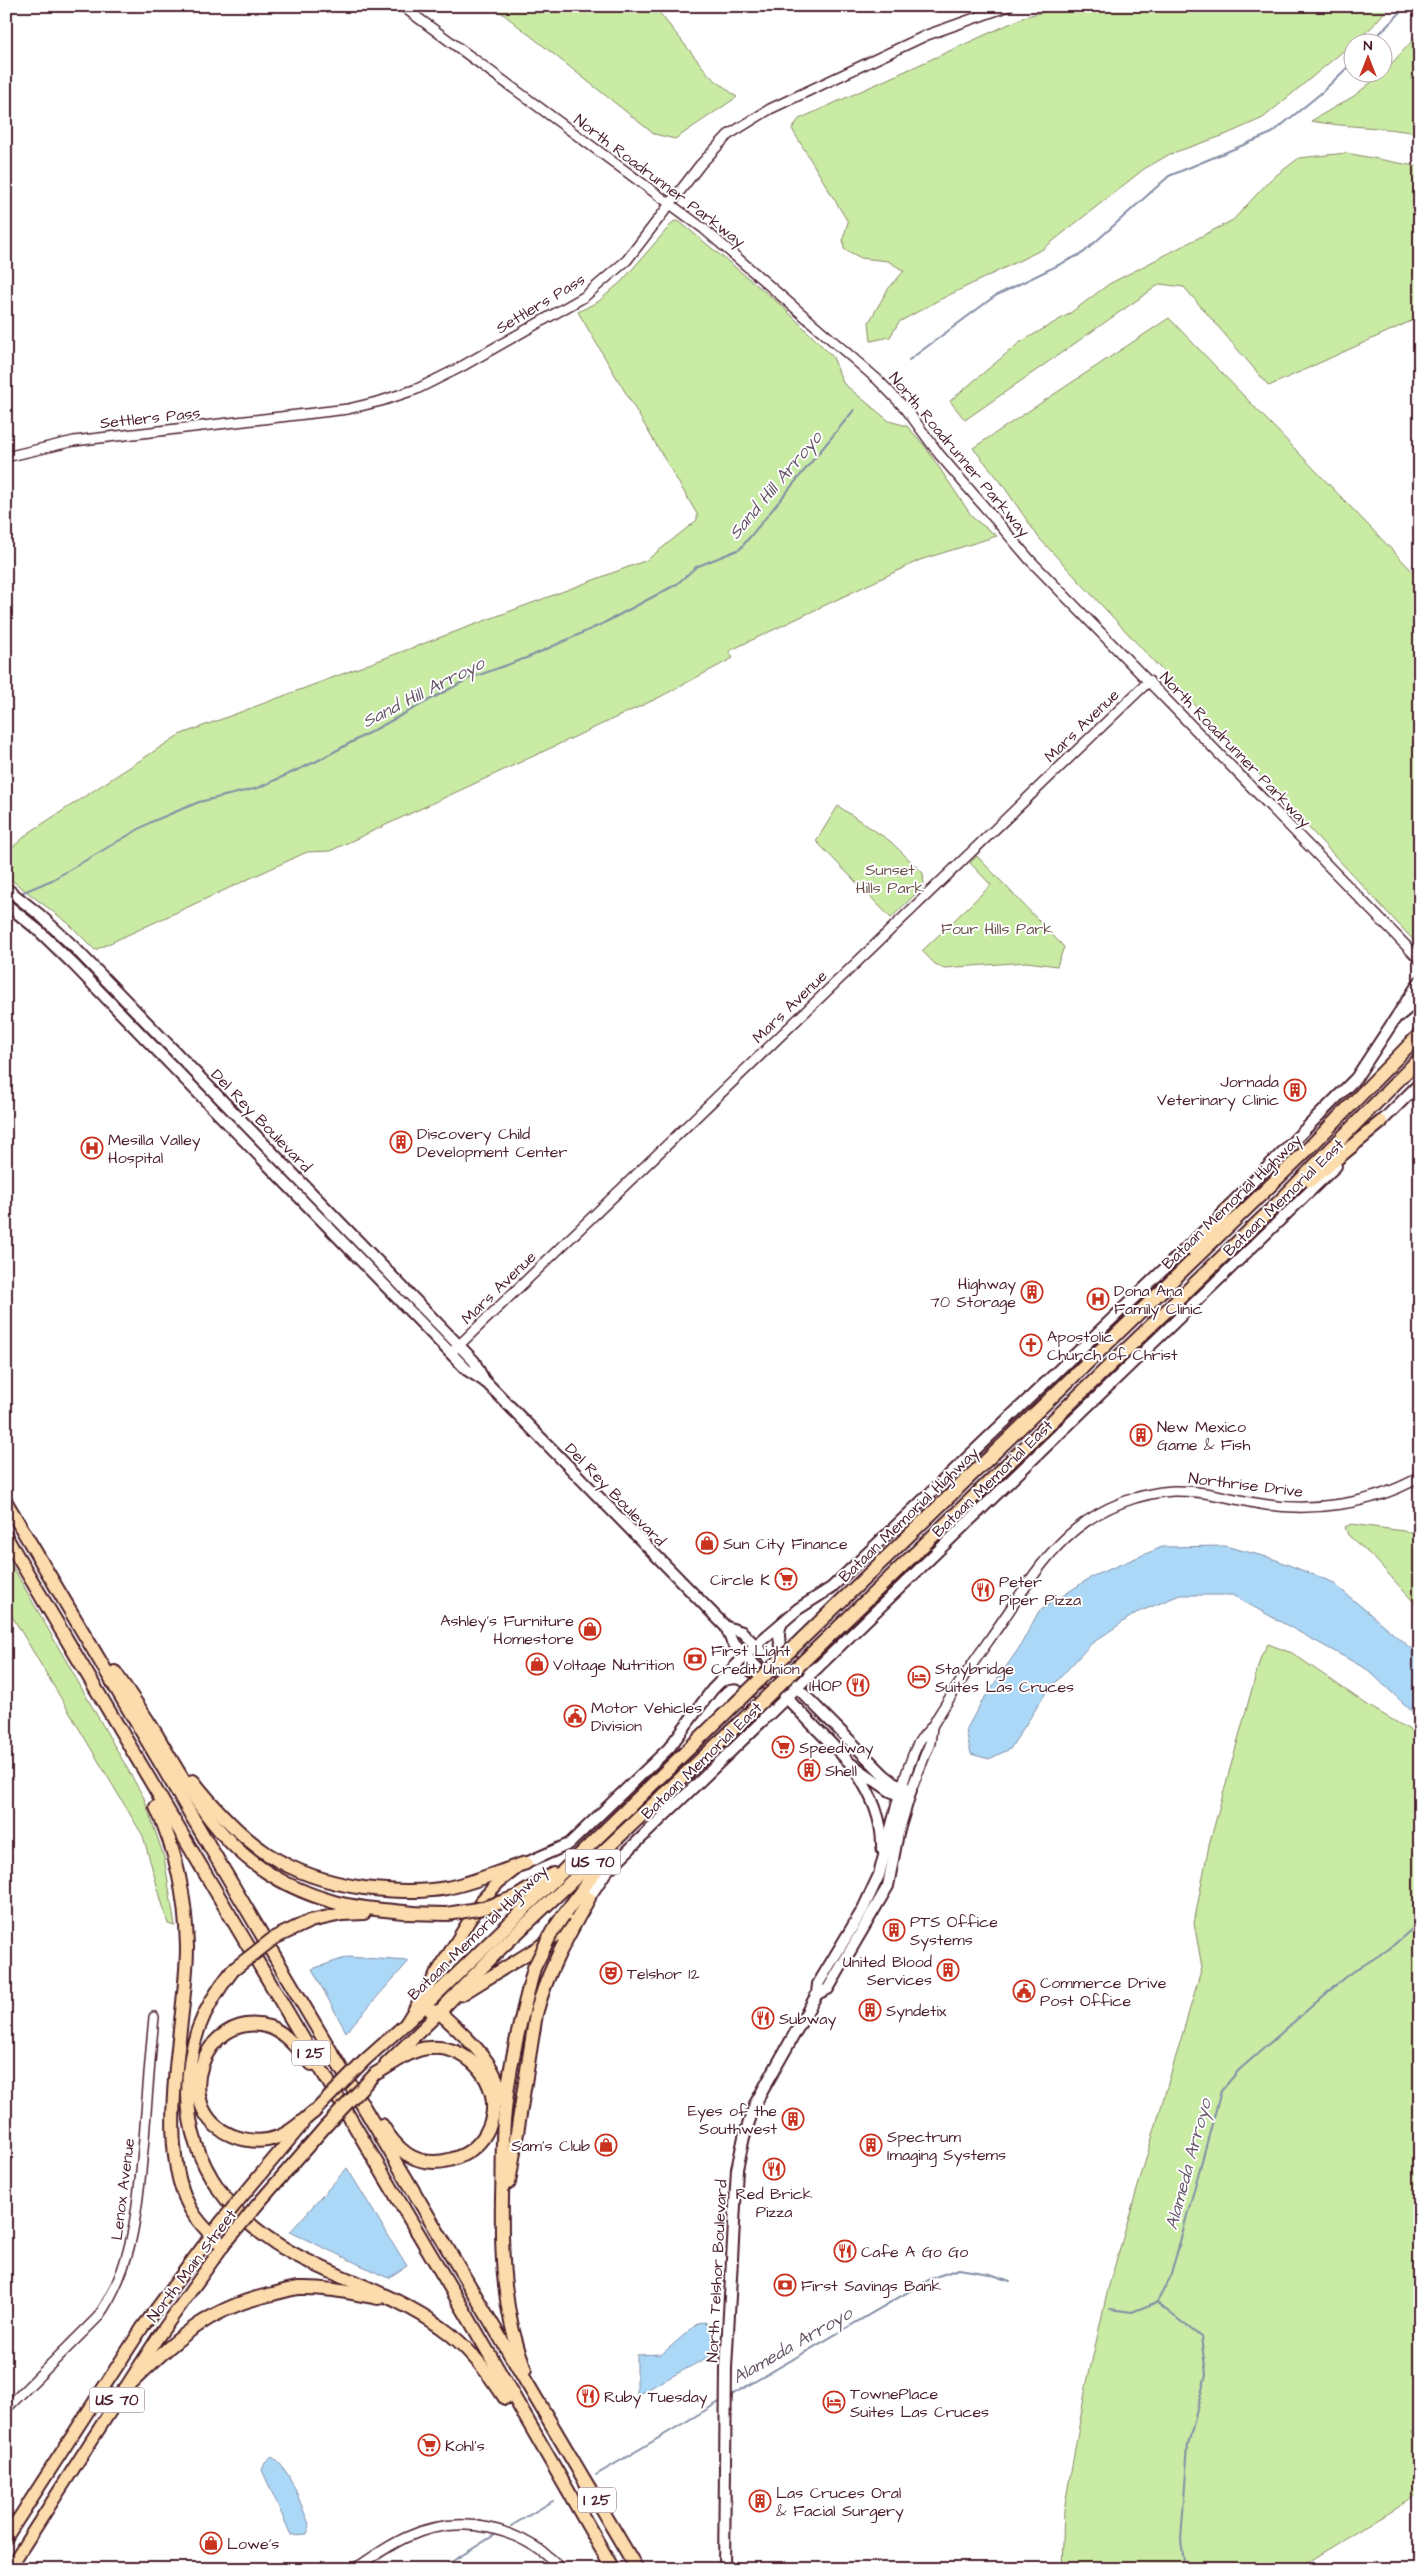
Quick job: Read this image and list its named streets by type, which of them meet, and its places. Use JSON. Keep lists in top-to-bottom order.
{
  "streets": {
    "highway": ["Bataan Memorial Highway", "US 70", "I 25"],
    "main road": [
      "Del Rey Boulevard",
      "Bataan Memorial East",
      "North Main Street",
      "North Telshor Boulevard"
    ],
    "street": [
      "North Roadrunner Parkway",
      "Settlers Pass",
      "Mars Avenue",
      "Northrise Drive",
      "Lenox Avenue"
    ]
  },
  "crossings": [
    ["North Roadrunner Parkway", "Settlers Pass"],
    ["North Roadrunner Parkway", "Mars Avenue"],
    ["Mars Avenue", "Del Rey Boulevard"],
    ["Del Rey Boulevard", "Bataan Memorial East"],
    ["Del Rey Boulevard", "Northrise Drive"],
    ["Del Rey Boulevard", "North Telshor Boulevard"],
    ["Bataan Memorial East", "North Main Street"],
    ["Bataan Memorial Highway", "North Main Street"],
    ["Northrise Drive", "North Telshor Boulevard"]
  ],
  "water": ["Sand Hill Arroyo", "Alameda Arroyo"],
  "parks": ["Sunset Hills Park", "Four Hills Park"],
  "places": {
    "building": [
      "Jornada Veterinary Clinic",
      "Discovery Child Development Center",
      "Highway 70 Storage",
      "New Mexico Game & Fish",
      "Shell",
      "PTS Office Systems",
      "United Blood Services",
      "Syndetix",
      "Eyes of the Southwest",
      "Spectrum Imaging Systems",
      "Las Cruces Oral & Facial Surgery"
    ],
    "hospital": ["Mesilla Valley Hospital", "Dona Ana Family Clinic"],
    "church": ["Apostolic Church of Christ"],
    "shop": [
      "Sun City Finance",
      "Ashley's Furniture Homestore",
      "Voltage Nutrition",
      "Sam's Club",
      "Lowe's"
    ],
    "supermarket": ["Circle K", "Speedway", "Kohl's"],
    "restaurant": [
      "Peter Piper Pizza",
      "IHOP",
      "Subway",
      "Red Brick Pizza",
      "Cafe A Go Go",
      "Ruby Tuesday"
    ],
    "bank": ["First Light Credit Union", "First Savings Bank"],
    "hotel": ["Staybridge Suites Las Cruces", "TownePlace Suites Las Cruces"],
    "public building": ["Motor Vehicles Division", "Commerce Drive Post Office"],
    "theatre": ["Telshor 12"]
  },
  "north": "top"
}
